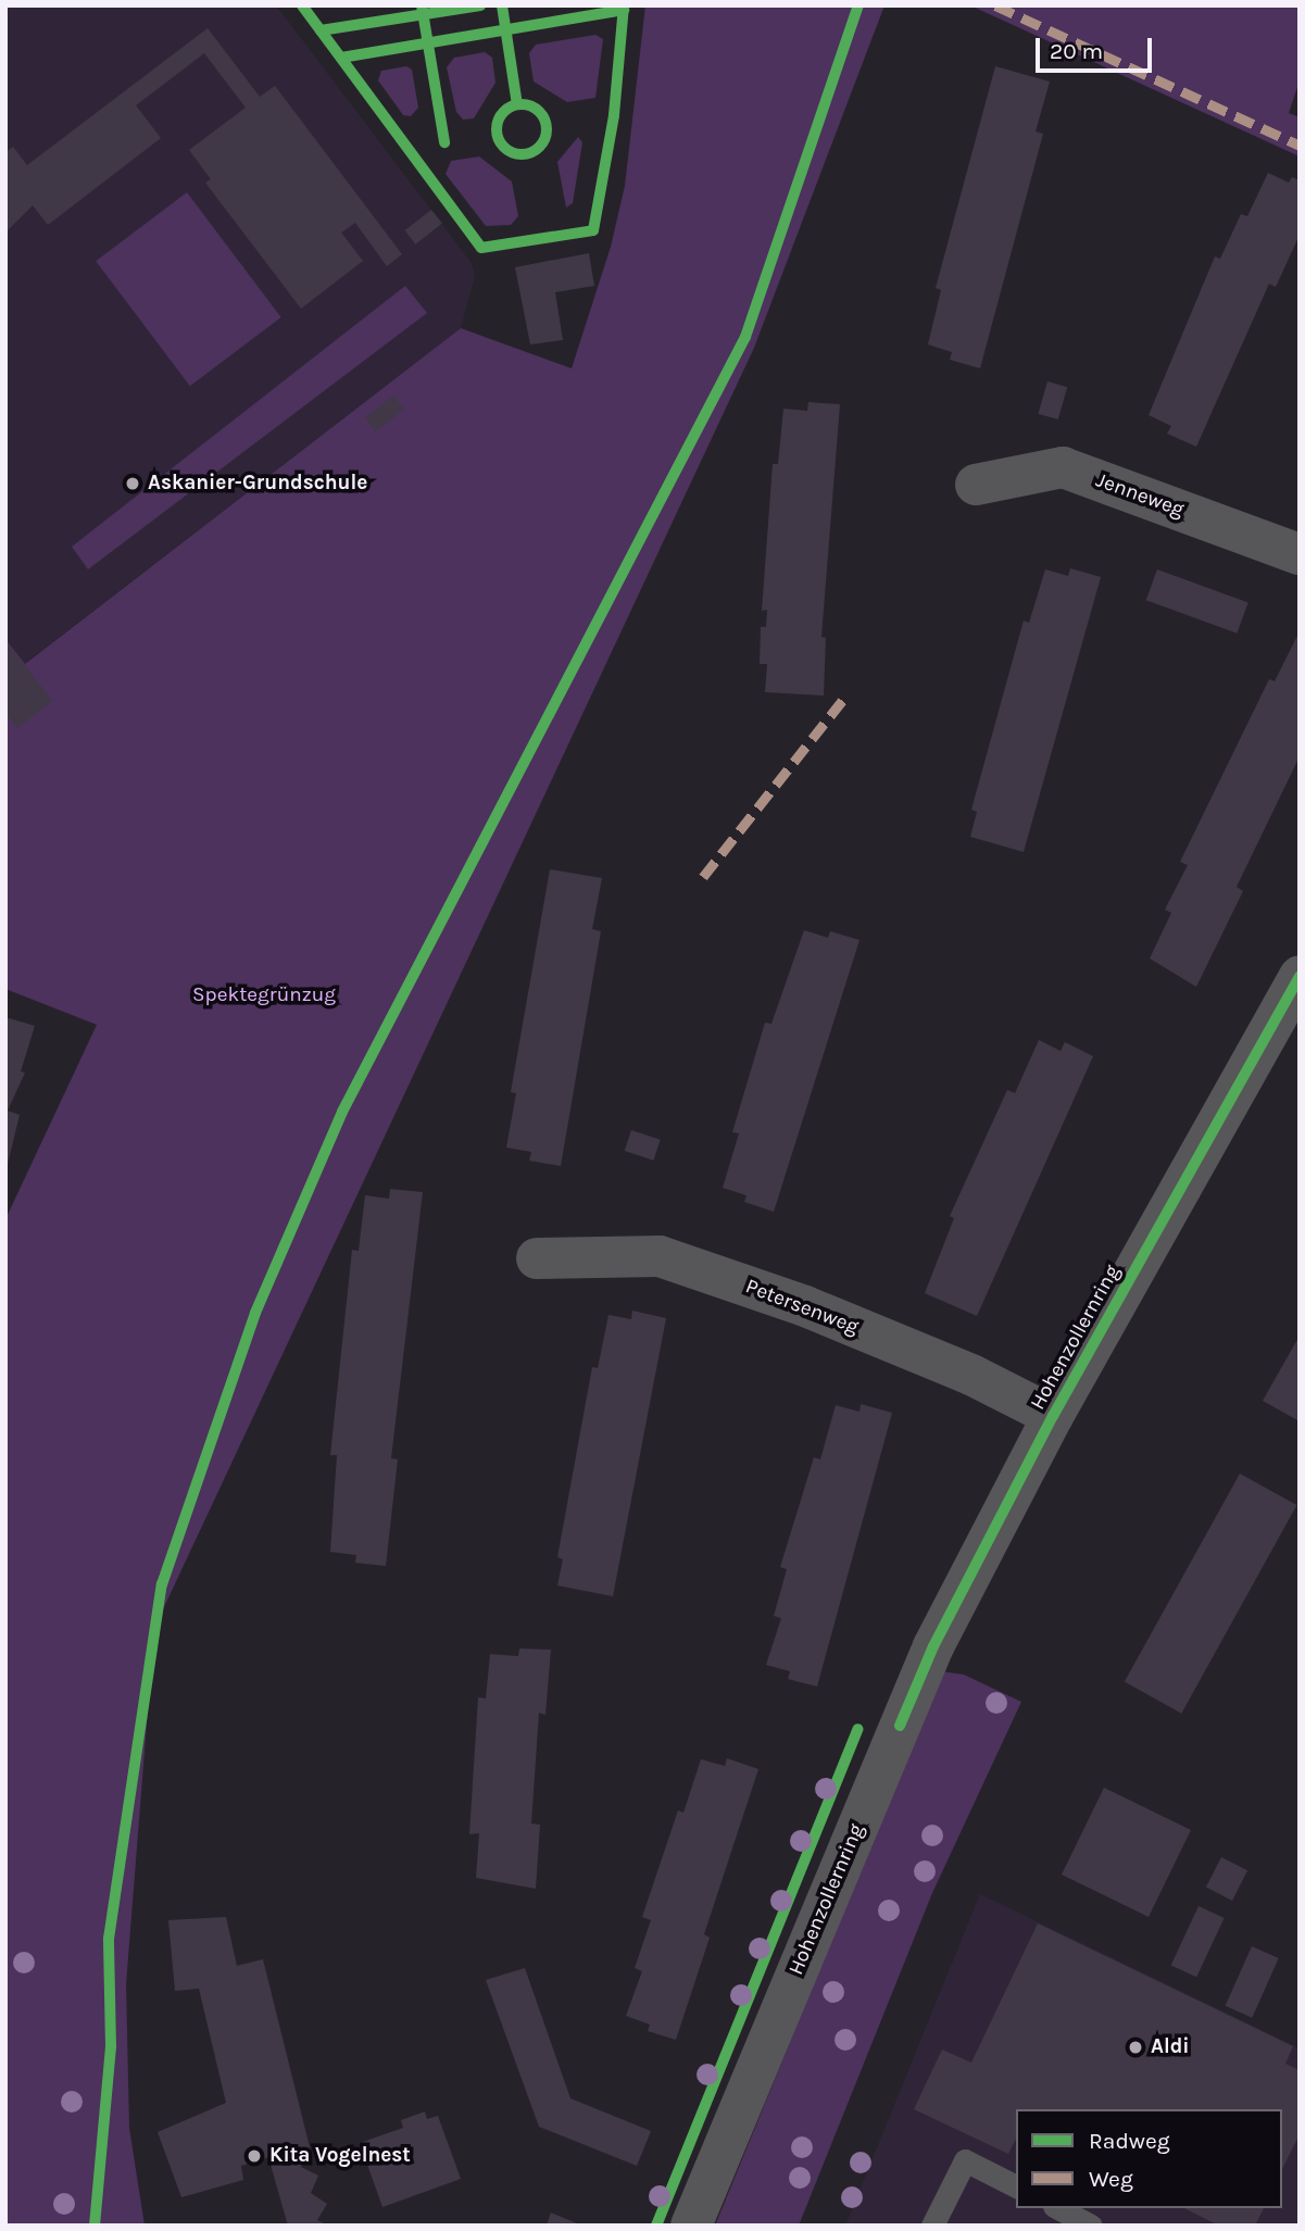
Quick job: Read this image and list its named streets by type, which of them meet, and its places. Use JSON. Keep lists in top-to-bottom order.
{
  "streets": {
    "street": ["Jenneweg", "Petersenweg", "Hohenzollernring"]
  },
  "crossings": [
    ["Petersenweg", "Hohenzollernring"]
  ],
  "parks": ["Spektegrünzug"],
  "places": ["Askanier-Grundschule", "Aldi", "Kita Vogelnest"],
  "legend": ["Radweg", "Weg"],
  "scale_bar": "20 m"
}
